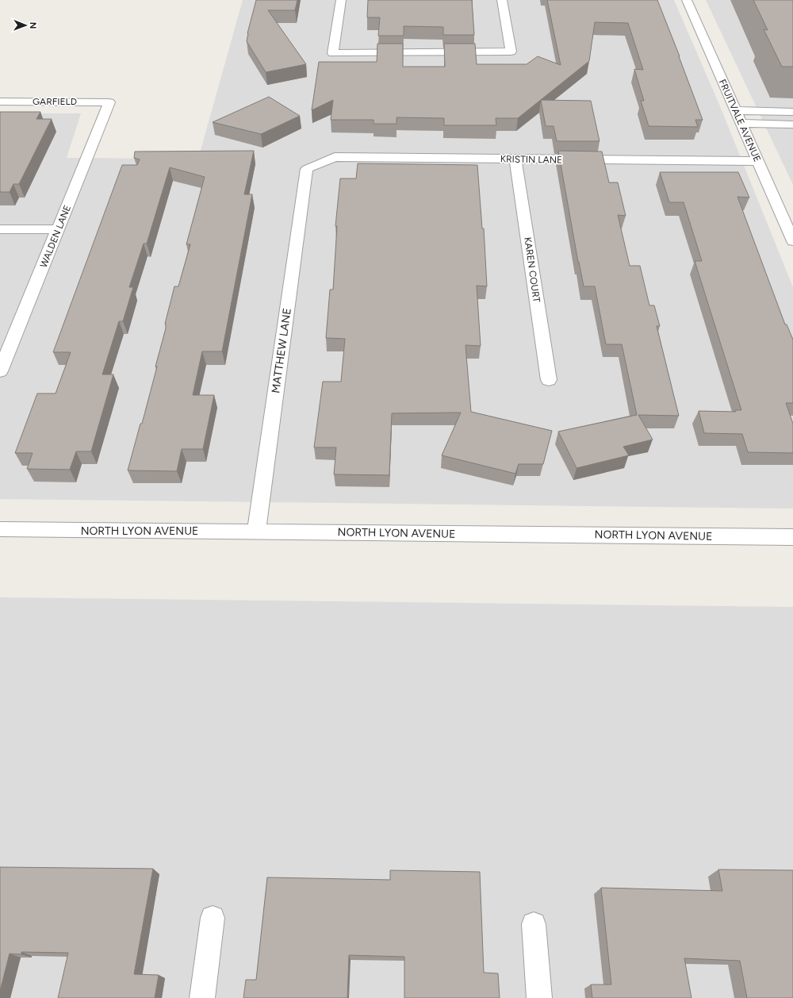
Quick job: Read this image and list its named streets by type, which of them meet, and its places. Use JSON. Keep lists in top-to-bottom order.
{
  "streets": {
    "street": [
      "GARFIELD",
      "FRUITVALE AVENUE",
      "KRISTIN LANE",
      "WALDEN LANE",
      "KAREN COURT",
      "MATTHEW LANE",
      "NORTH LYON AVENUE"
    ]
  },
  "crossings": [
    ["GARFIELD", "WALDEN LANE"],
    ["FRUITVALE AVENUE", "KRISTIN LANE"],
    ["KRISTIN LANE", "KAREN COURT"],
    ["KRISTIN LANE", "MATTHEW LANE"],
    ["MATTHEW LANE", "NORTH LYON AVENUE"]
  ],
  "north": "right"
}
